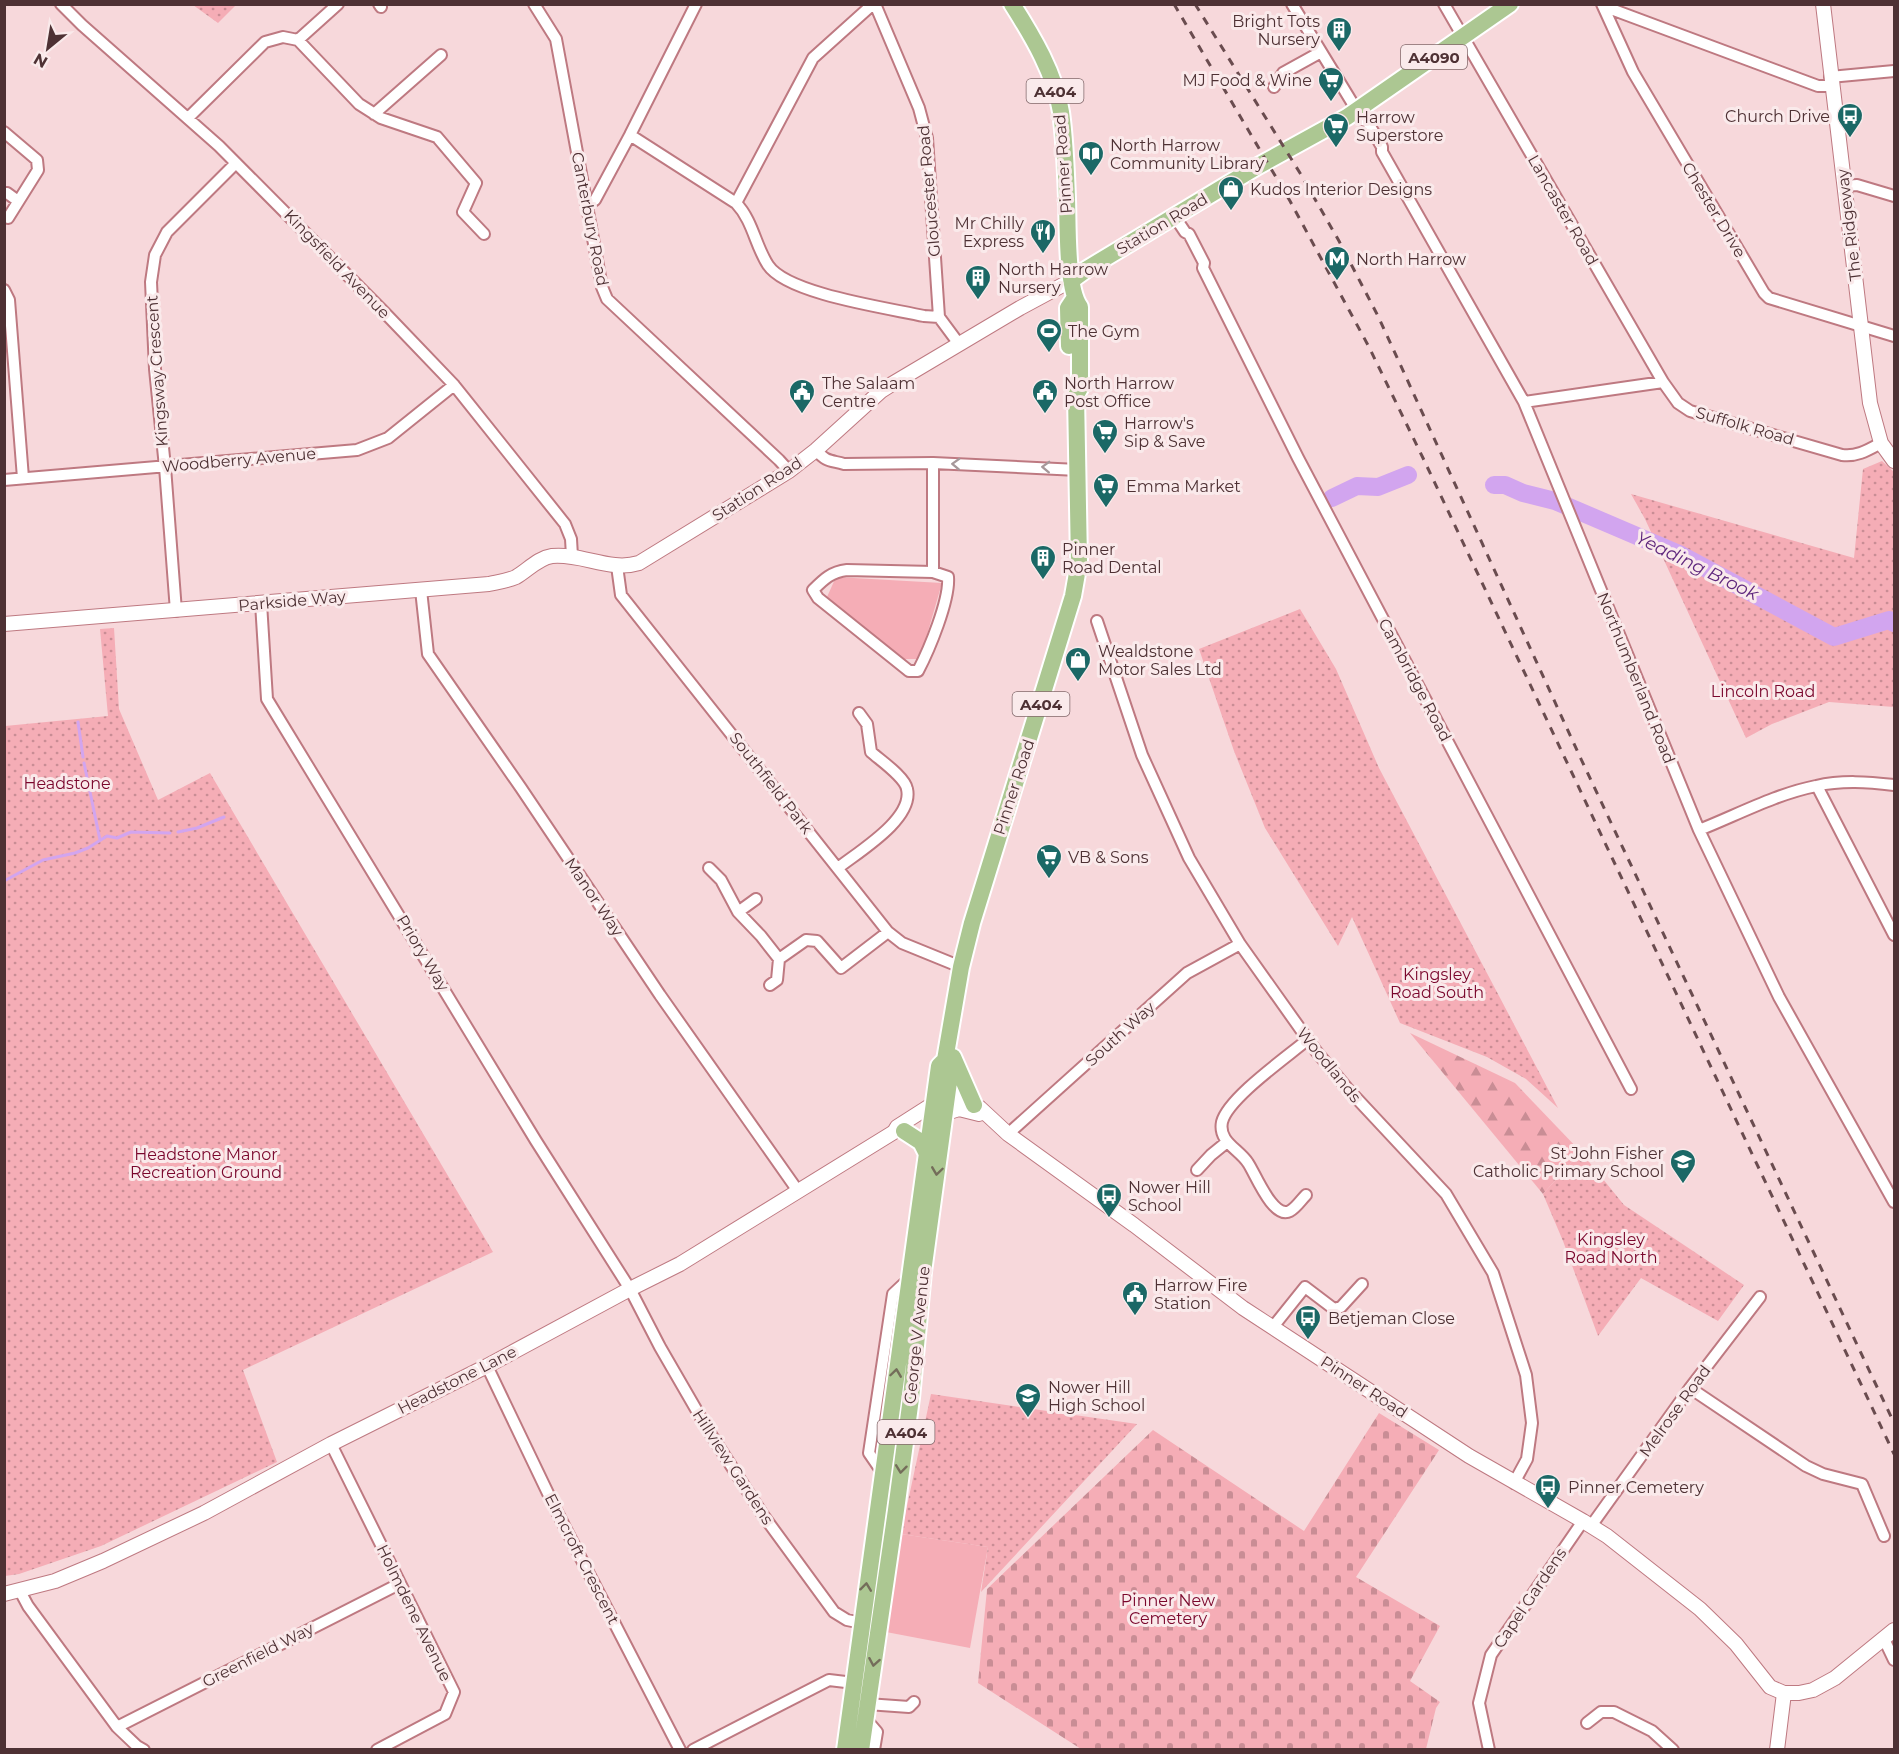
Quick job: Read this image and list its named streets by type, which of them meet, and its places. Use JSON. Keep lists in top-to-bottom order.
{
  "streets": {
    "main road": [
      "A4090",
      "A404",
      "Pinner Road",
      "Station Road",
      "George V Avenue"
    ],
    "street": [
      "Gloucester Road",
      "Lancaster Road",
      "Chester Drive",
      "Canterbury Road",
      "The Ridgeway",
      "Kingsfield Avenue",
      "Kingsway Crescent",
      "Suffolk Road",
      "Woodberry Avenue",
      "Parkside Way",
      "Northumberland Road",
      "Cambridge Road",
      "Southfield Park",
      "Manor Way",
      "Priory Way",
      "South Way",
      "Woodlands",
      "Headstone Lane",
      "Melrose Road",
      "Hillview Gardens",
      "Elmcroft Crescent",
      "Capel Gardens",
      "Holmdene Avenue",
      "Greenfield Way"
    ]
  },
  "crossings": [
    ["A4090", "Lancaster Road"],
    ["A4090", "Station Road"],
    ["A4090", "Northumberland Road"],
    ["Pinner Road", "Station Road"],
    ["Pinner Road", "Southfield Park"],
    ["Pinner Road", "South Way"],
    ["Pinner Road", "Woodlands"],
    ["Pinner Road", "George V Avenue"],
    ["Pinner Road", "Headstone Lane"],
    ["Pinner Road", "Melrose Road"],
    ["Pinner Road", "Capel Gardens"],
    ["Lancaster Road", "Suffolk Road"],
    ["Chester Drive", "The Ridgeway"],
    ["Canterbury Road", "Station Road"],
    ["Station Road", "Kingsfield Avenue"],
    ["Station Road", "Parkside Way"],
    ["Station Road", "Northumberland Road"],
    ["Station Road", "Cambridge Road"],
    ["Station Road", "Southfield Park"],
    ["The Ridgeway", "Suffolk Road"],
    ["Kingsfield Avenue", "Kingsway Crescent"],
    ["Kingsfield Avenue", "Woodberry Avenue"],
    ["Kingsfield Avenue", "Parkside Way"],
    ["Kingsway Crescent", "Woodberry Avenue"],
    ["Kingsway Crescent", "Parkside Way"],
    ["Parkside Way", "Manor Way"],
    ["Parkside Way", "Priory Way"],
    ["Manor Way", "Headstone Lane"],
    ["Priory Way", "Headstone Lane"],
    ["Priory Way", "Hillview Gardens"],
    ["South Way", "Woodlands"],
    ["George V Avenue", "Headstone Lane"],
    ["George V Avenue", "Hillview Gardens"],
    ["Headstone Lane", "Hillview Gardens"],
    ["Headstone Lane", "Elmcroft Crescent"],
    ["Headstone Lane", "Holmdene Avenue"],
    ["Melrose Road", "Capel Gardens"],
    ["Holmdene Avenue", "Greenfield Way"]
  ],
  "water": ["Yeading Brook"],
  "parks": [
    "Lincoln Road",
    "Headstone",
    "Kingsley Road South",
    "Headstone Manor Recreation Ground",
    "Kingsley Road North",
    "Pinner New Cemetery"
  ],
  "places": {
    "building": ["Bright Tots Nursery", "North Harrow Nursery", "Pinner Road Dental"],
    "supermarket": [
      "MJ Food & Wine",
      "Harrow Superstore",
      "Harrow's Sip & Save",
      "Emma Market",
      "VB & Sons"
    ],
    "bus stop": [
      "Church Drive",
      "Nower Hill School",
      "Betjeman Close",
      "Pinner Cemetery"
    ],
    "library": ["North Harrow Community Library"],
    "shop": ["Kudos Interior Designs", "Wealdstone Motor Sales Ltd"],
    "restaurant": ["Mr Chilly Express"],
    "metro station": ["North Harrow"],
    "sports": ["The Gym"],
    "public building": ["The Salaam Centre", "North Harrow Post Office", "Harrow Fire Station"],
    "school or university": ["St John Fisher Catholic Primary School", "Nower Hill High School"]
  },
  "north": "bottom left"
}
